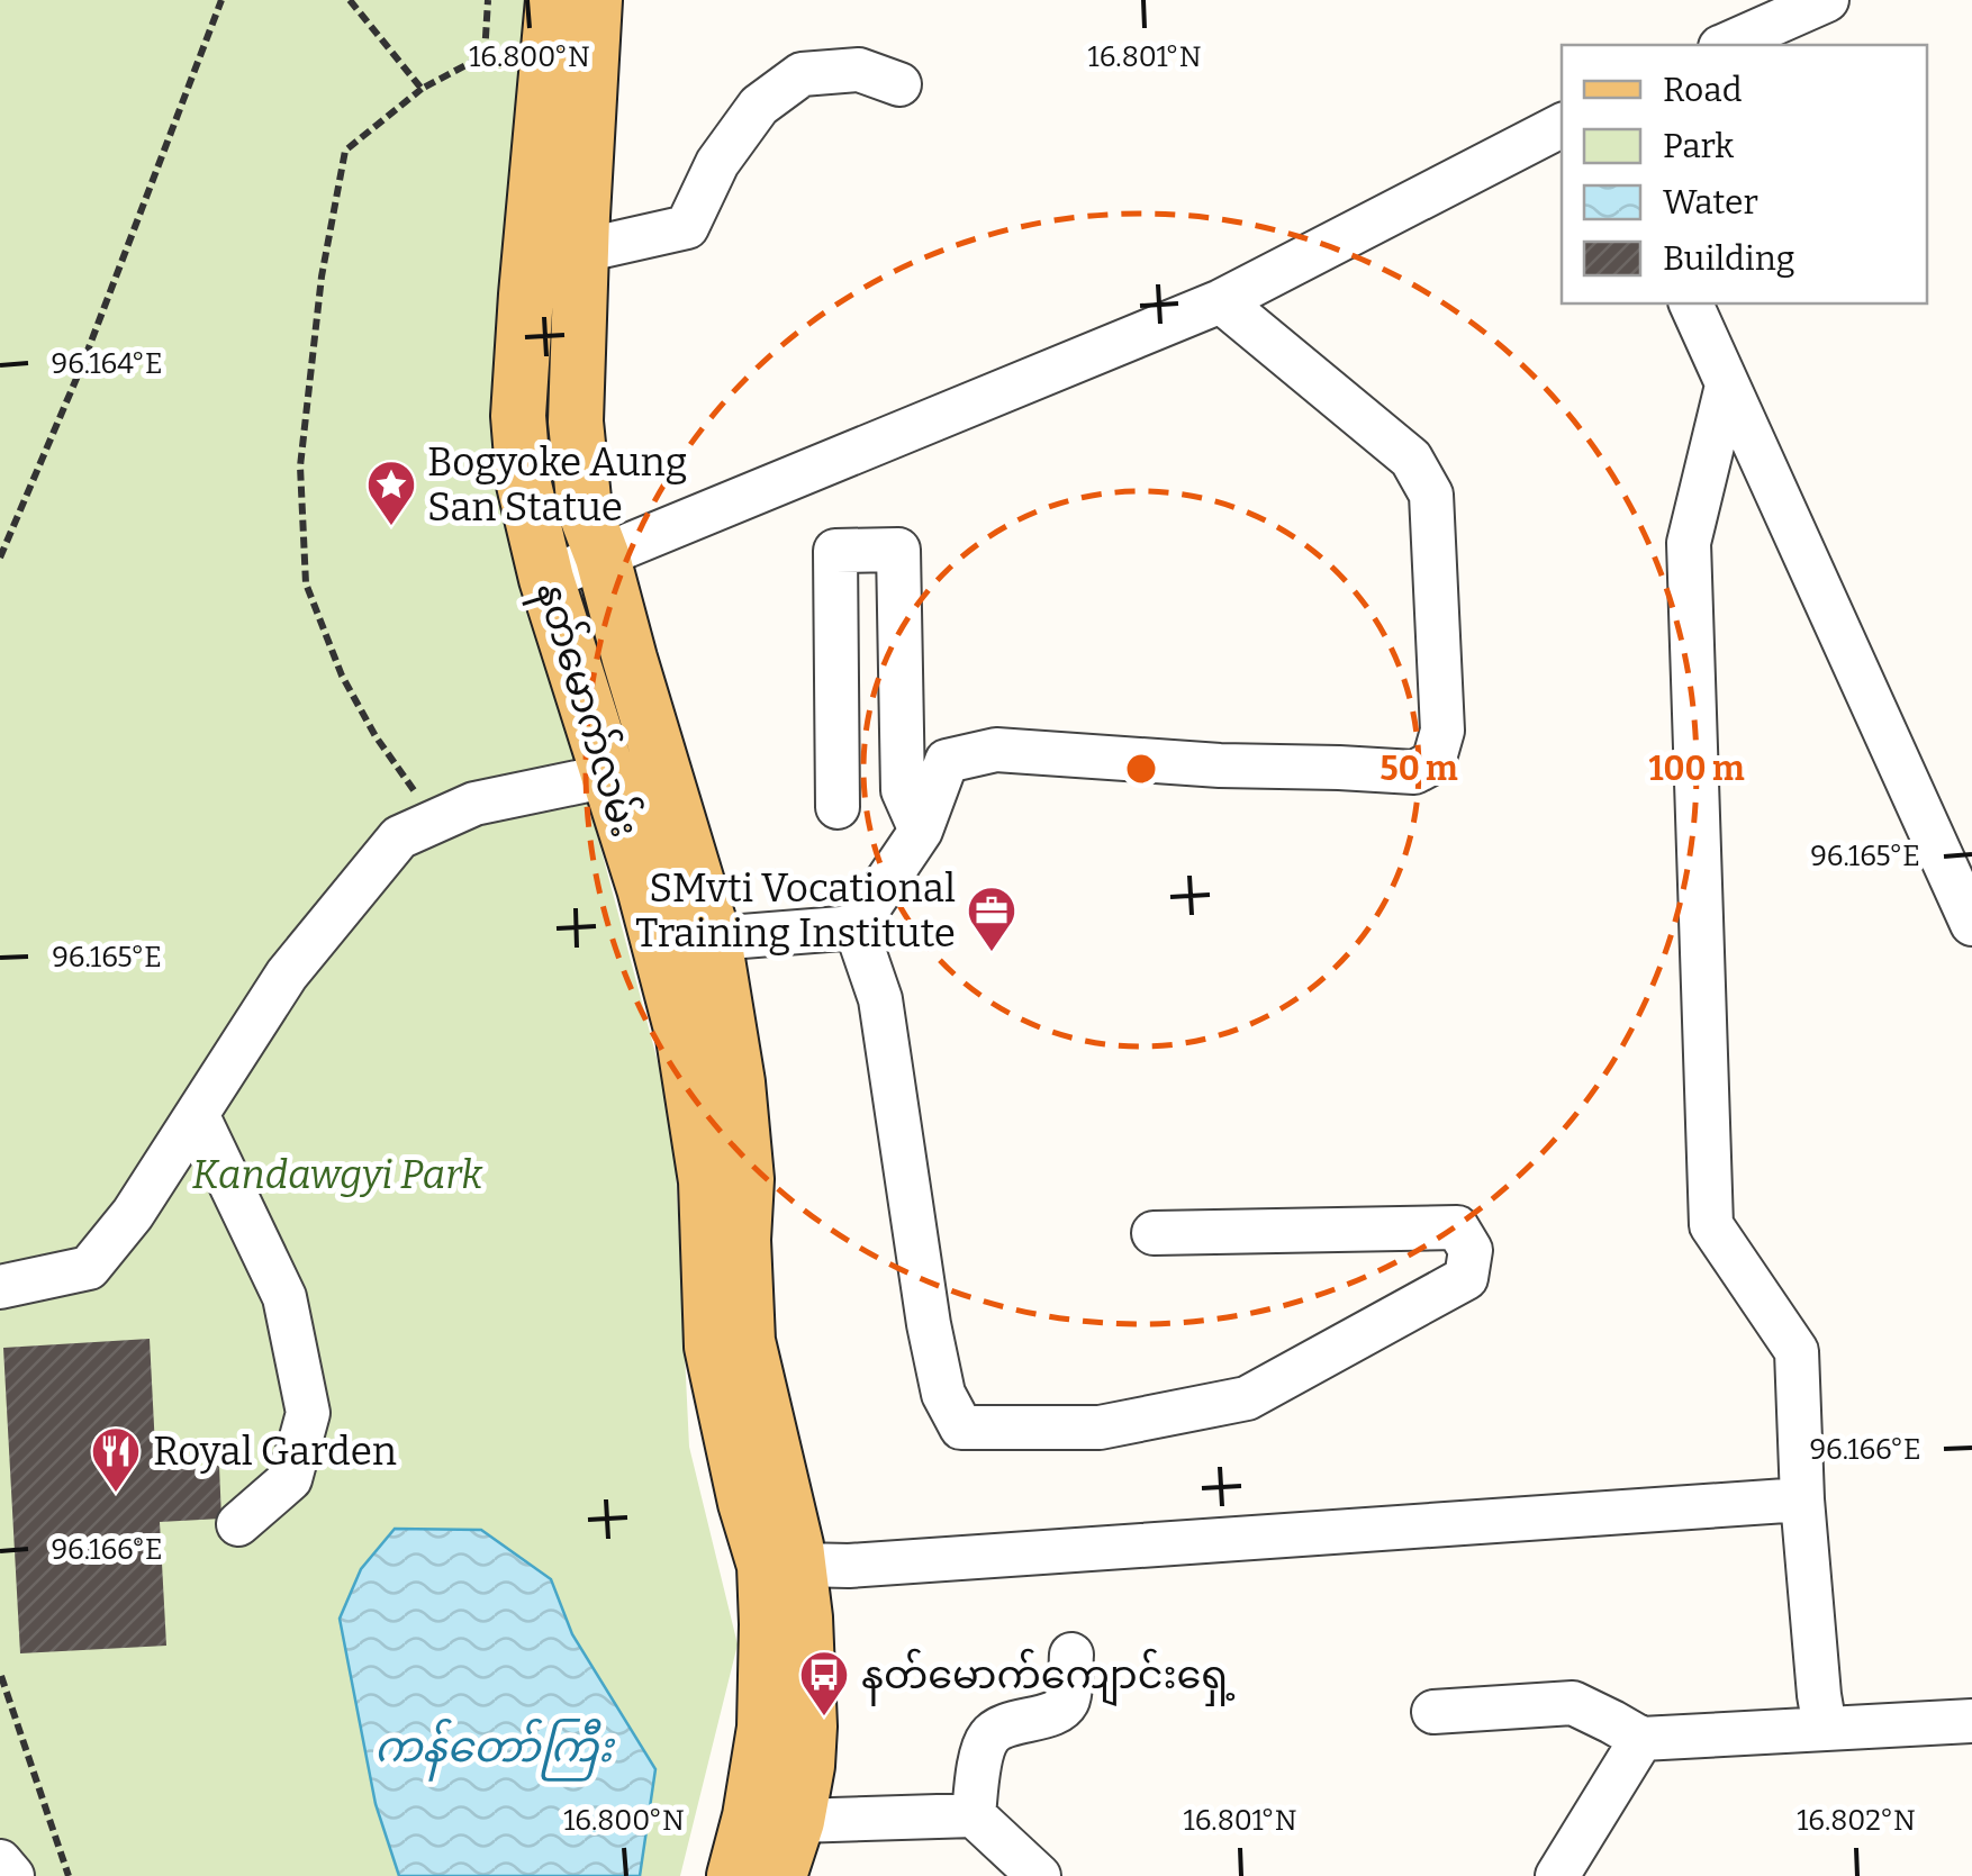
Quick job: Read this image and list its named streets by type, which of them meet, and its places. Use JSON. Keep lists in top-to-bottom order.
{
  "streets": {
    "main road": ["နတ်မောက်လမ်း"]
  },
  "water": ["ကန်တော်ကြီး"],
  "parks": ["Kandawgyi Park"],
  "places": {
    "place": ["Bogyoke Aung San Statue"],
    "office": ["SMvti Vocational Training Institute"],
    "restaurant": ["Royal Garden"],
    "bus stop": ["နတ်မောက်ကျောင်းရှေ့"]
  },
  "legend": [
    "Road",
    "Park",
    "Water",
    "Building"
  ],
  "coordinates": [
    "16.800°N",
    "16.801°N",
    "96.164°E",
    "96.165°E",
    "96.166°E",
    "16.802°N"
  ],
  "rings": ["50 m", "100 m"]
}
